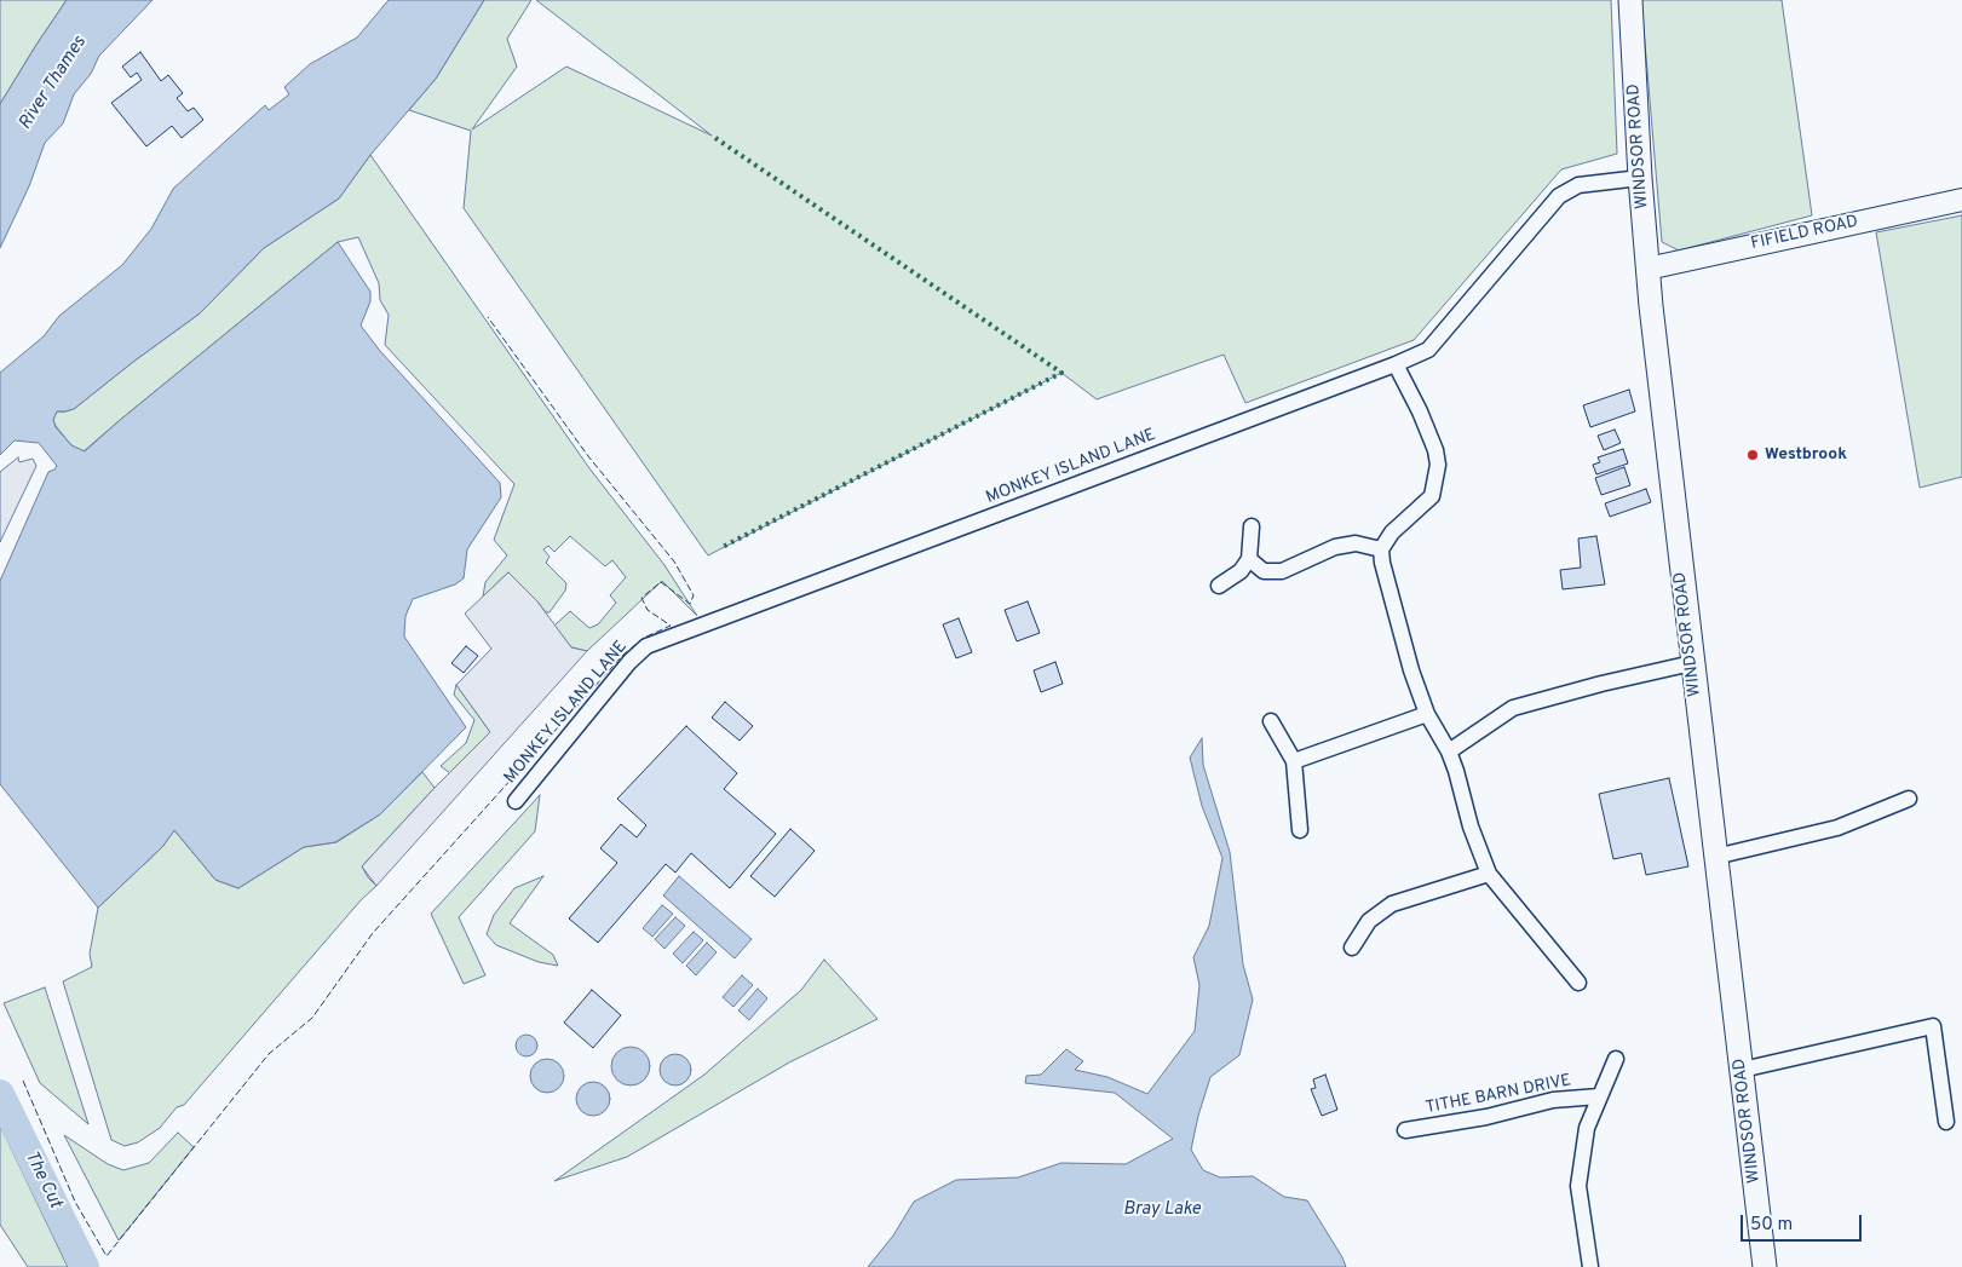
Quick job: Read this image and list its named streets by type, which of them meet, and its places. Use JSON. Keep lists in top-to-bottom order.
{
  "streets": {
    "main road": ["WINDSOR ROAD"],
    "street": ["FIFIELD ROAD", "MONKEY ISLAND LANE", "TITHE BARN DRIVE"]
  },
  "crossings": [
    ["WINDSOR ROAD", "FIFIELD ROAD"],
    ["WINDSOR ROAD", "MONKEY ISLAND LANE"]
  ],
  "water": ["River Thames", "The Cut", "Bray Lake"],
  "places": ["Westbrook"],
  "scale_bar": "50 m"
}
